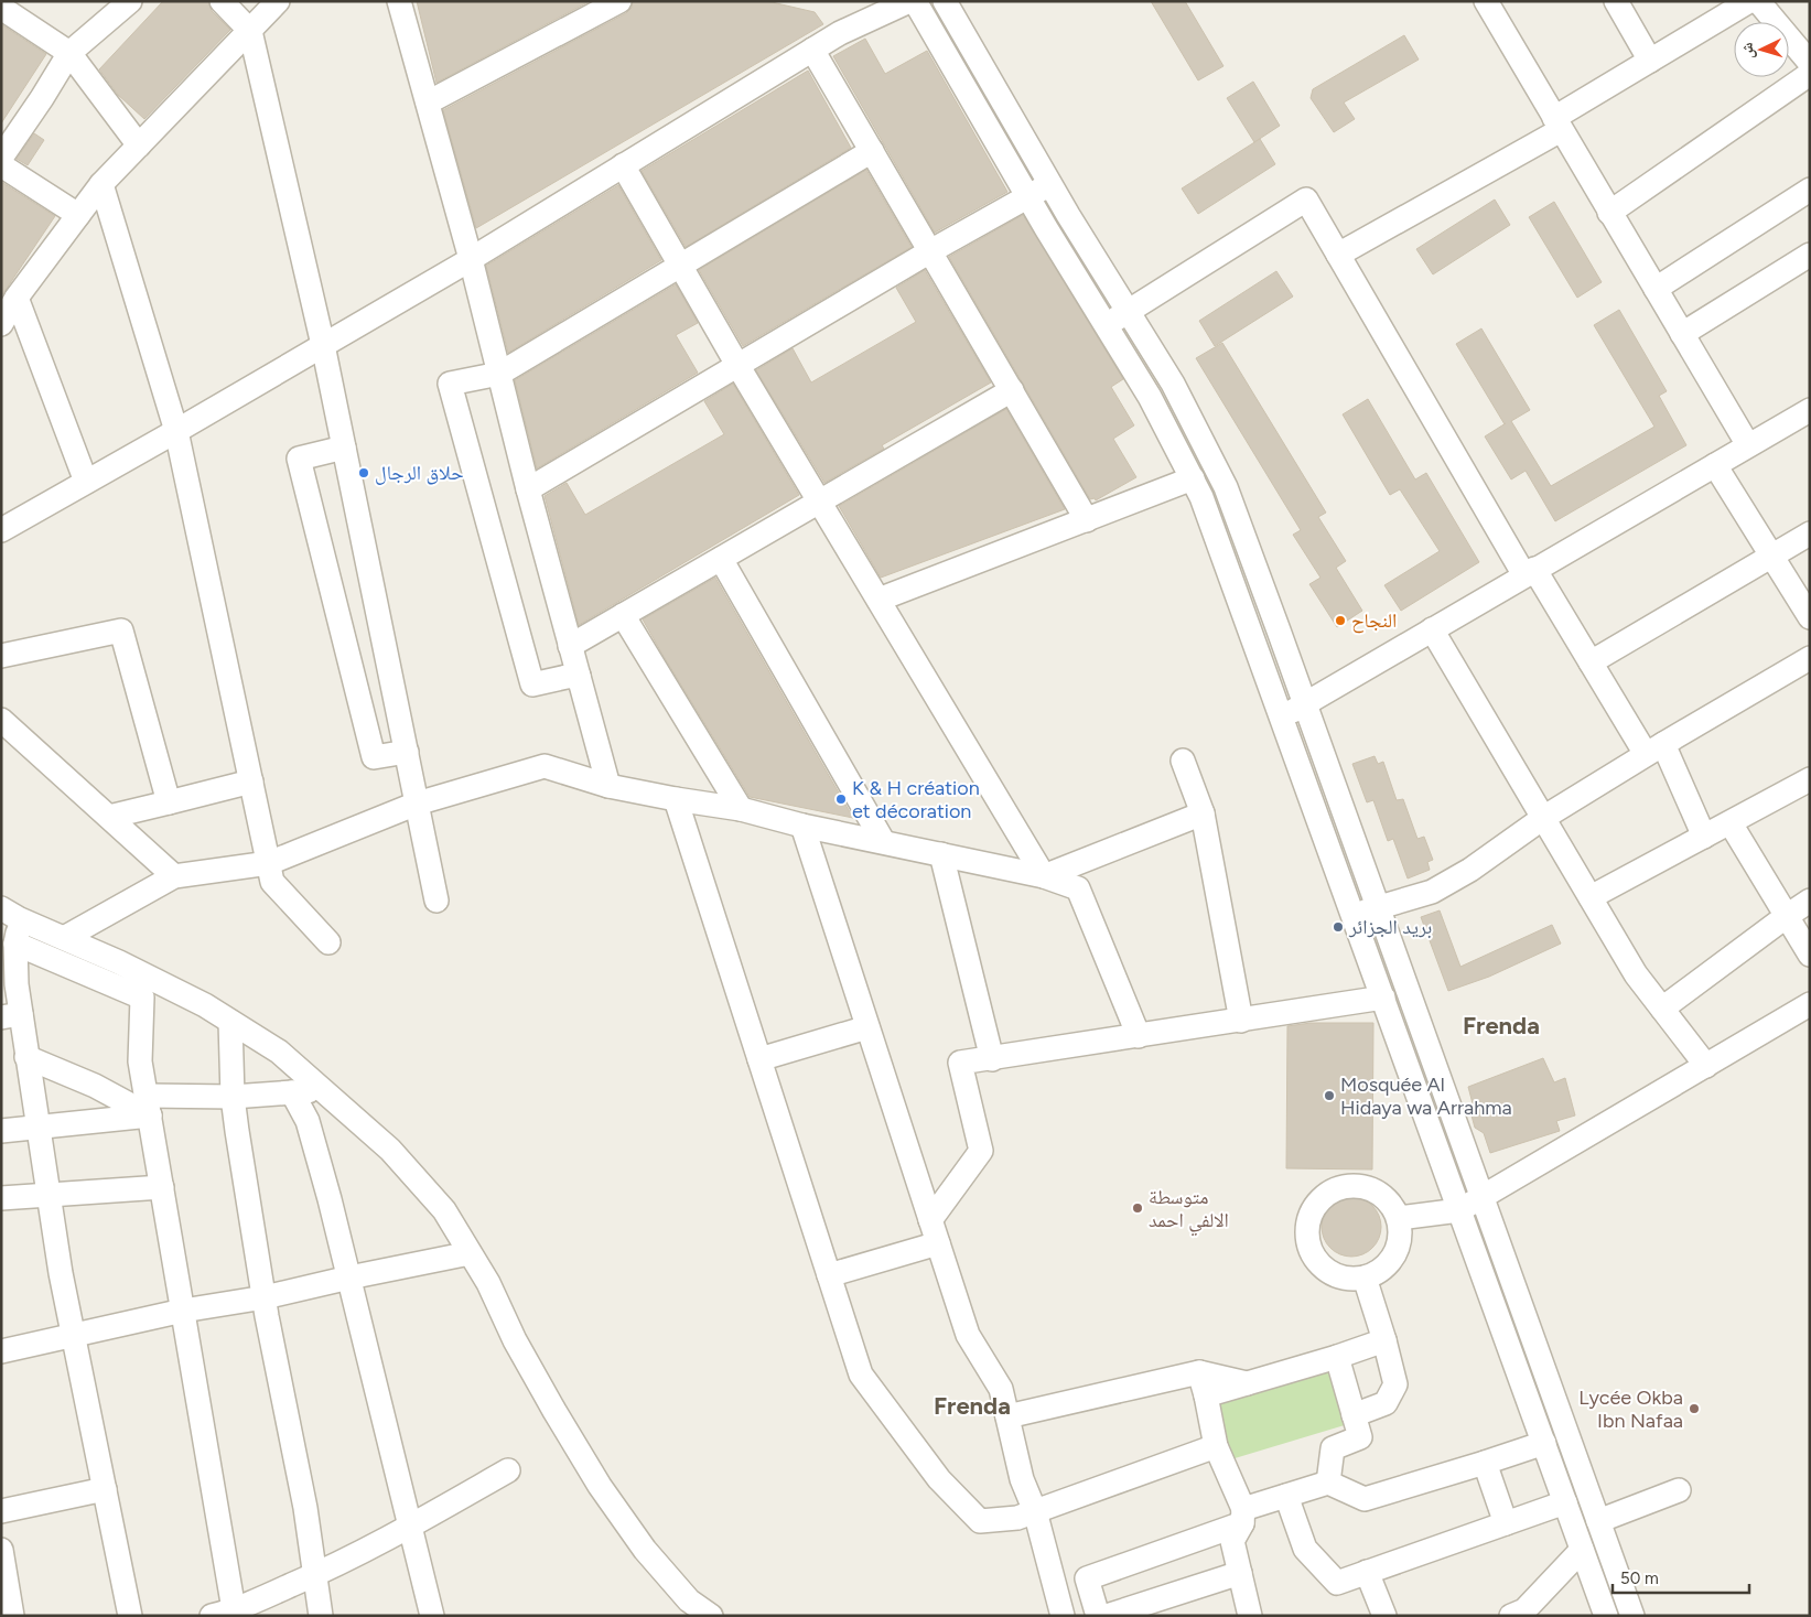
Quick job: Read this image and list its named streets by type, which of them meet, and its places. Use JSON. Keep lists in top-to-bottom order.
{
  "districts": ["Frenda", "Frenda"],
  "places": [
    "حلاق الرجال",
    "النجاح",
    "K & H création et décoration",
    "بريد الجزائر",
    "Mosquée Al Hidaya wa Arrahma",
    "متوسطة الالفي احمد",
    "Lycée Okba Ibn Nafaa"
  ],
  "scale_bar": "50 m",
  "north": "left"
}
